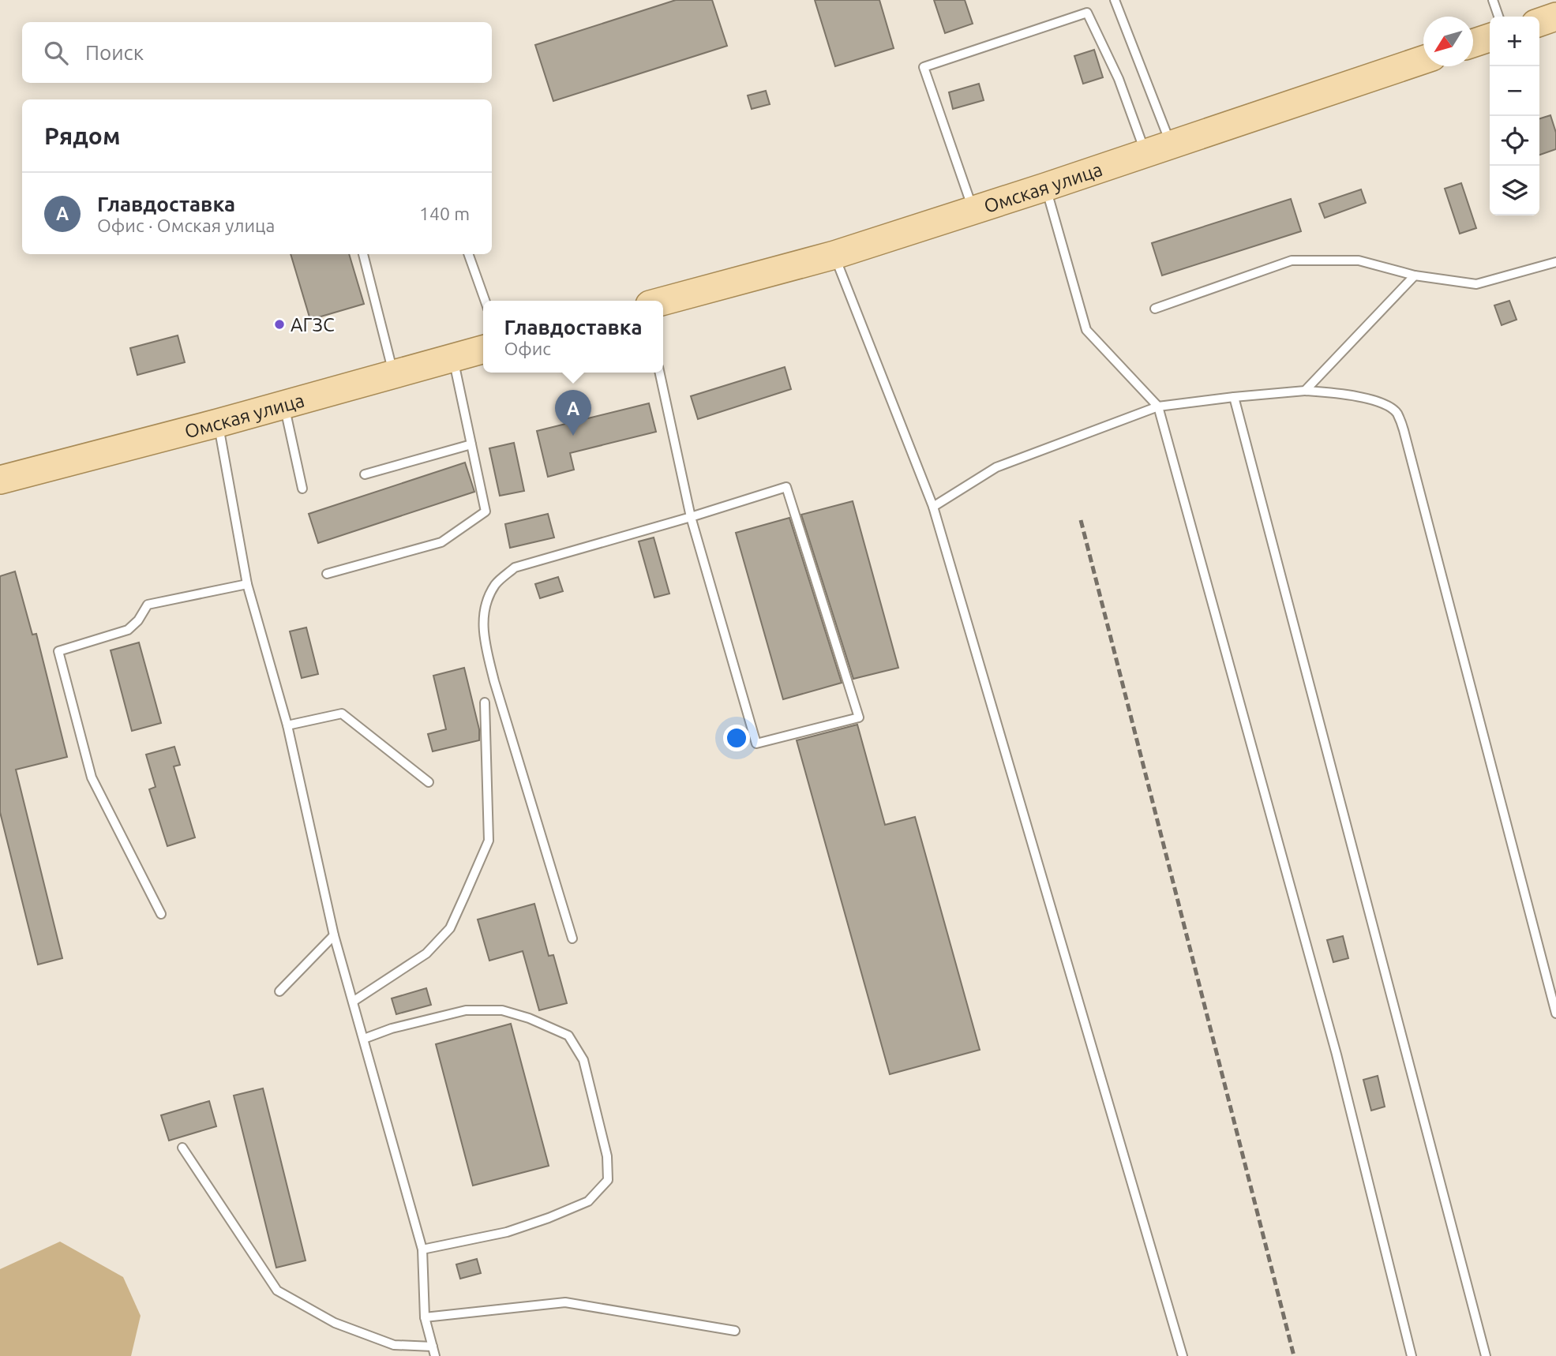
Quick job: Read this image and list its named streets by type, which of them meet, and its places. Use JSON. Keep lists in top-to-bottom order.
{
  "streets": {
    "main road": ["Омская улица"]
  },
  "places": ["АГЗС"],
  "north": "bottom left",
  "page": {
    "map_buttons": ["+", "−"],
    "search": "Поиск",
    "heading": "Рядом",
    "list": [
      {
        "mark": "A",
        "name": "Главдоставка",
        "note": "Офис · Омская улица",
        "value": "140 m"
      }
    ],
    "popup": ["Главдоставка", "Офис"],
    "pins": "A"
  }
}
